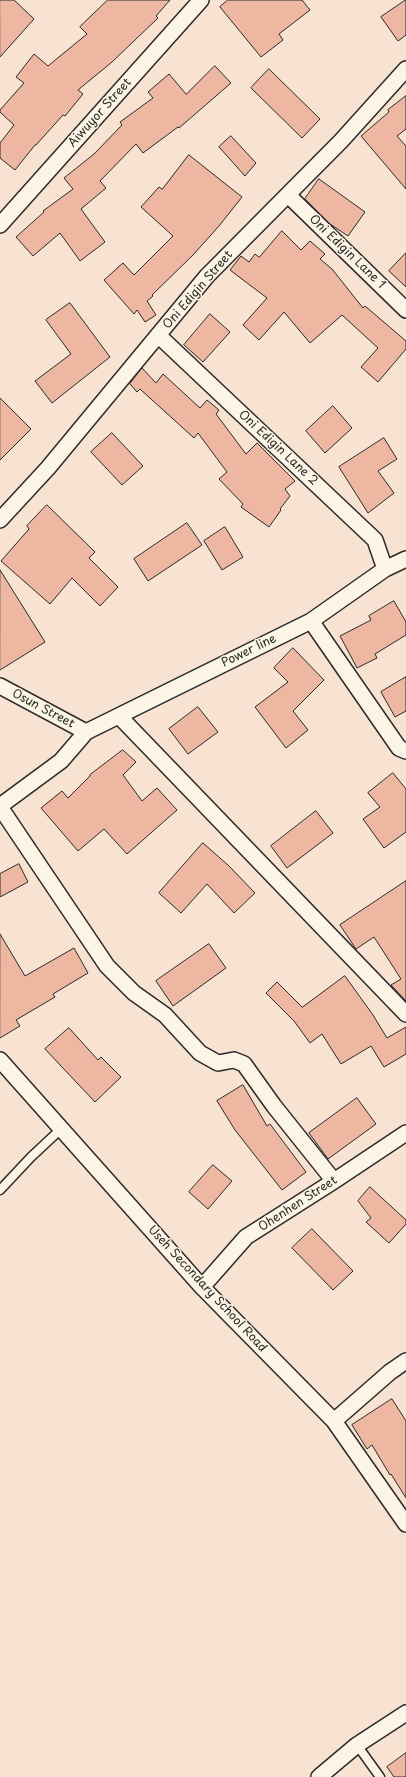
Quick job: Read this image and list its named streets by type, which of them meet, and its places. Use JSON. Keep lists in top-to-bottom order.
{
  "streets": {
    "street": [
      "Aiwuyor Street",
      "Oni Edigin Lane 1",
      "Oni Edigin Street",
      "Oni Edigin Lane 2",
      "Power line",
      "Osun Street",
      "Ohenhen Street",
      "Useh Secondary School Road"
    ]
  },
  "crossings": [
    ["Oni Edigin Lane 1", "Oni Edigin Street"],
    ["Oni Edigin Street", "Oni Edigin Lane 2"],
    ["Oni Edigin Lane 2", "Power line"],
    ["Power line", "Osun Street"],
    ["Ohenhen Street", "Useh Secondary School Road"]
  ]
}
